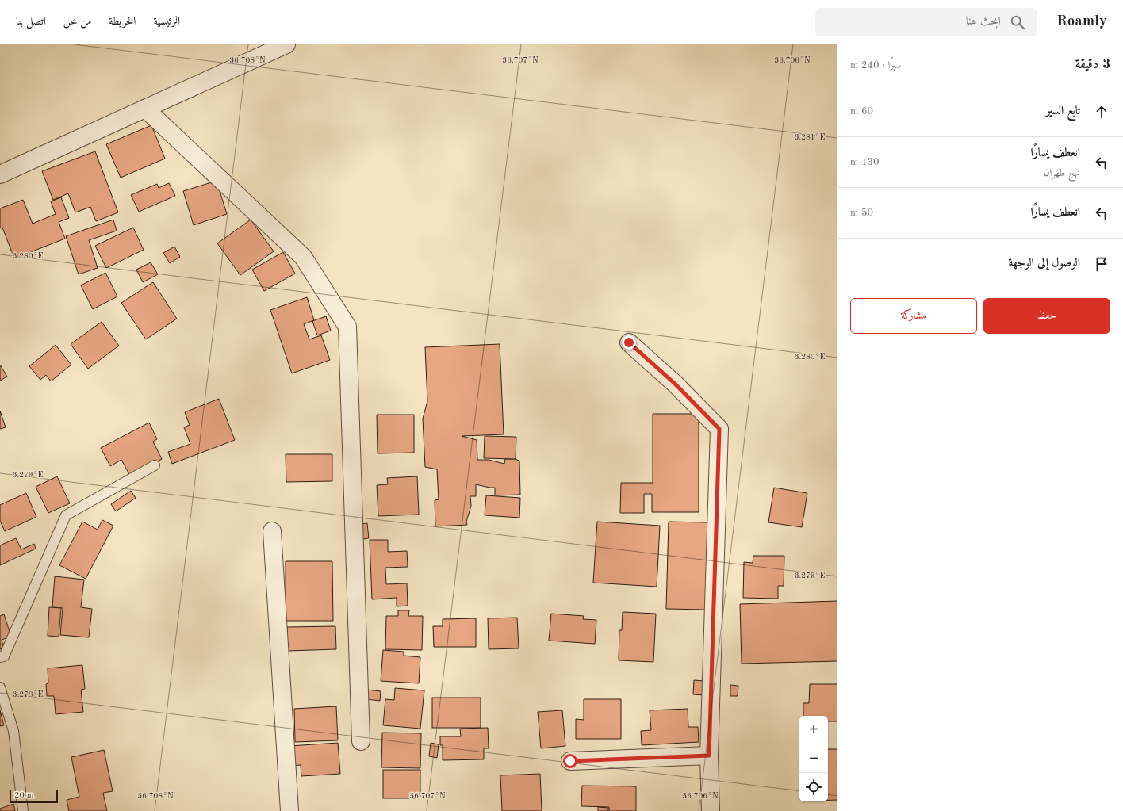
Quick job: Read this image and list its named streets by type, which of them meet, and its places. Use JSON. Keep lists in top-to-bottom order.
{
  "scale_bar": "20 m",
  "page": {
    "header": "Roamly",
    "search": "ابحث هنا",
    "nav": [
      "الرئيسية",
      "الخريطة",
      "من نحن",
      "اتصل بنا"
    ],
    "heading": ["3 دقيقة", "سيرًا · 240 m"],
    "list": [
      ["تابع السير", "60 m"],
      ["انعطف يسارًا", "نهج طهران", "130 m"],
      ["انعطف يسارًا", "50 m"],
      "الوصول إلى الوجهة"
    ],
    "buttons": ["حفظ", "مشاركة"],
    "map_buttons": ["+", "−"],
    "scale": "20 m"
  },
  "coordinates": [
    "36.708°N",
    "36.707°N",
    "36.706°N",
    "3.281°E",
    "3.280°E",
    "3.279°E",
    "3.278°E"
  ]
}
